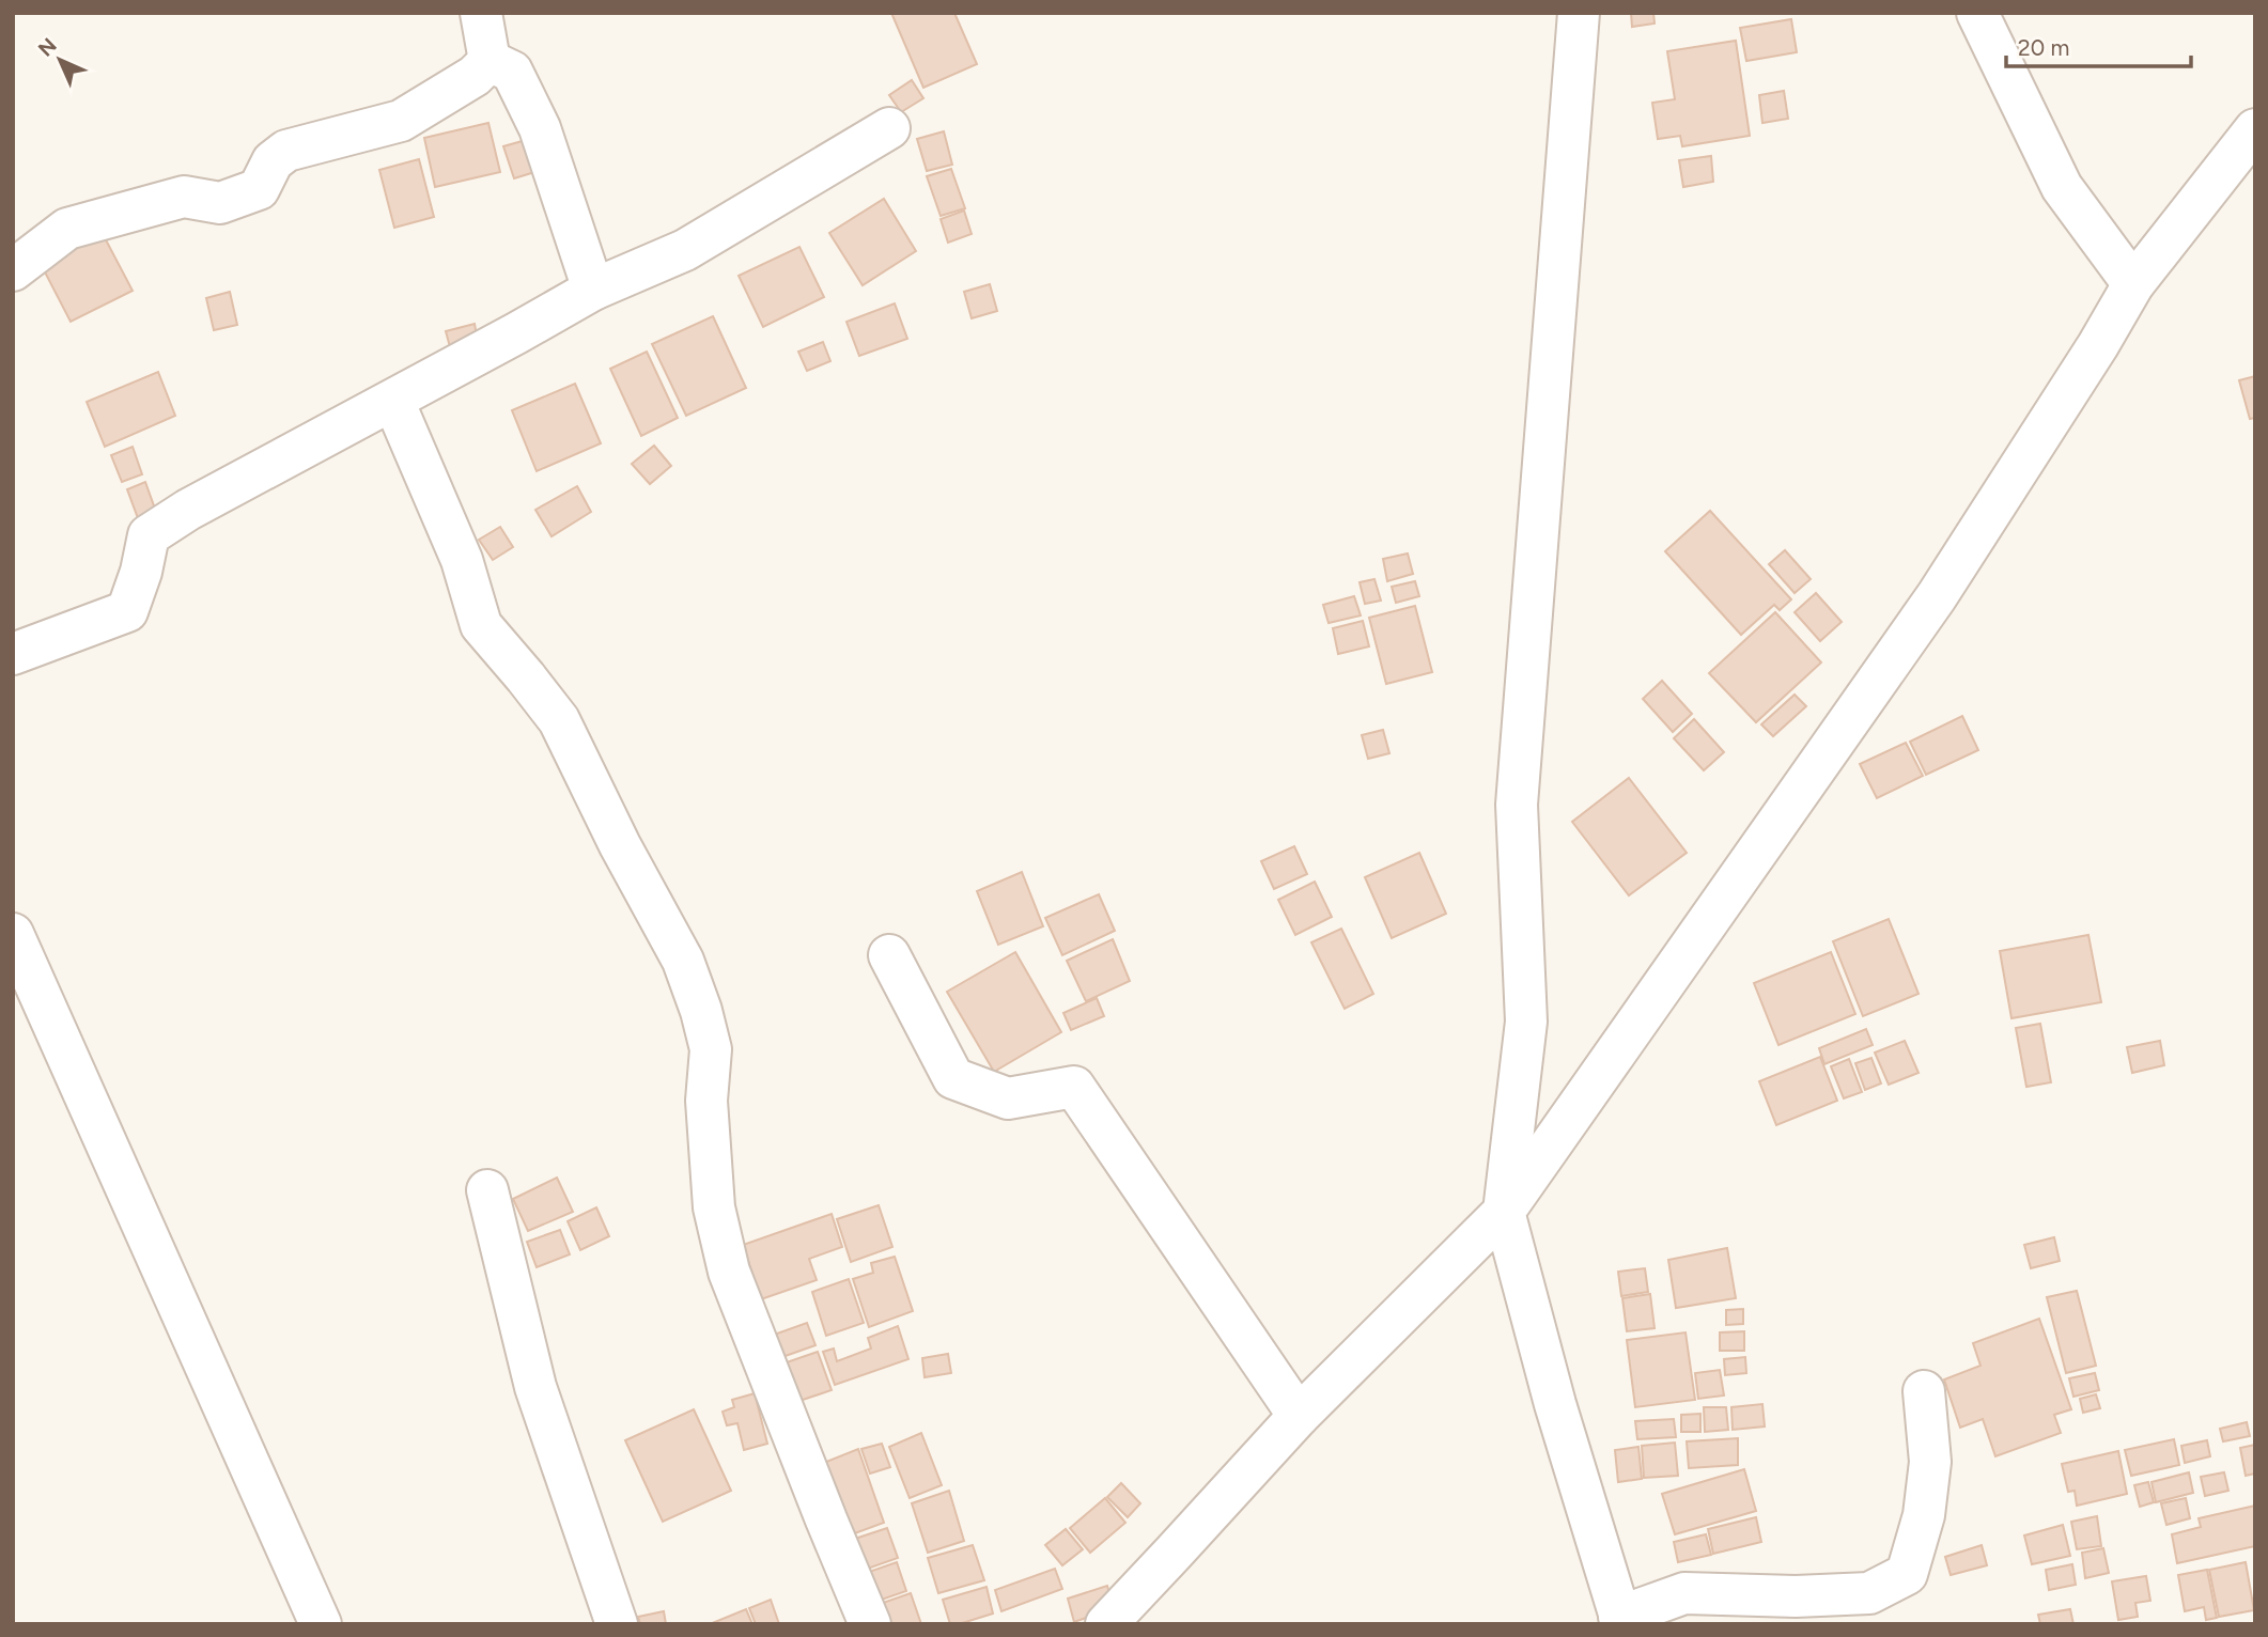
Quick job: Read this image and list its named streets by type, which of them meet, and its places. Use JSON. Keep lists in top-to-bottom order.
{
  "scale_bar": "20 m",
  "north": "top left"
}
